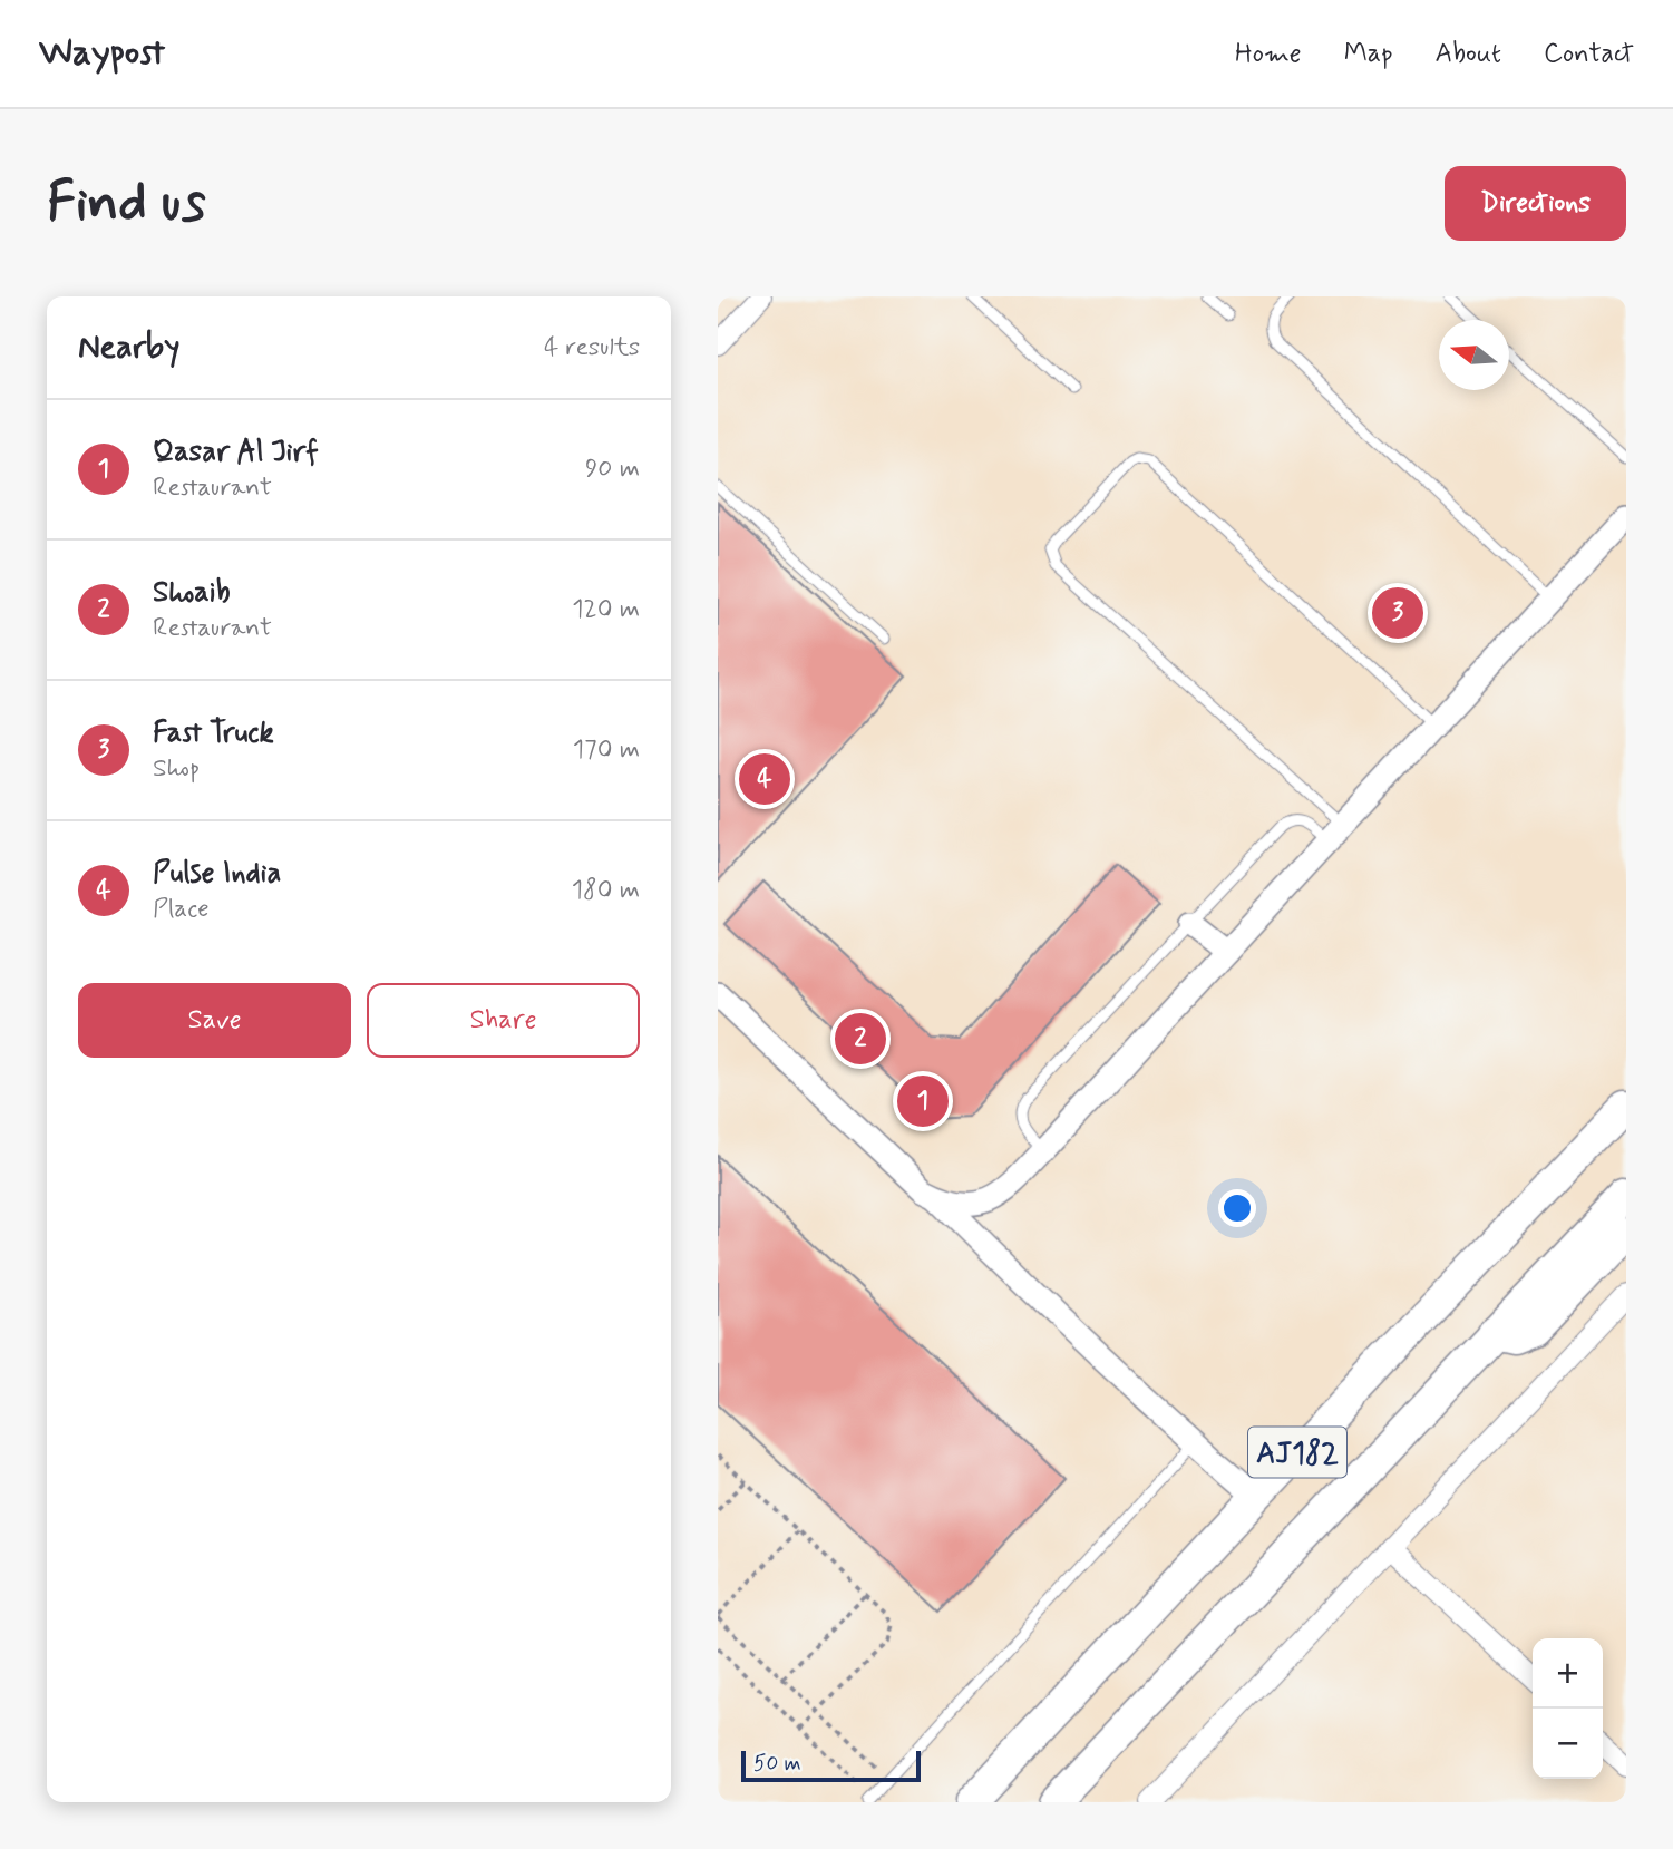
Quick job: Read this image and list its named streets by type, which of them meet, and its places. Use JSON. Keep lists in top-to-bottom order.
{
  "streets": {
    "highway": ["AJ182"]
  },
  "scale_bar": "50 m",
  "north": "left",
  "page": {
    "header": "Waypost",
    "nav": [
      "Home",
      "Map",
      "About",
      "Contact"
    ],
    "buttons": [
      "Directions",
      ["Save", "Share"]
    ],
    "title": "Find us",
    "heading": ["Nearby", "4 results"],
    "list": [
      {
        "mark": "1",
        "name": "Qasar Al Jirf",
        "note": "Restaurant",
        "value": "90 m"
      },
      {
        "mark": "2",
        "name": "Shoaib",
        "note": "Restaurant",
        "value": "120 m"
      },
      {
        "mark": "3",
        "name": "Fast Truck",
        "note": "Shop",
        "value": "170 m"
      },
      {
        "mark": "4",
        "name": "Pulse India",
        "note": "Place",
        "value": "180 m"
      }
    ],
    "pins": [
      "3",
      "4",
      "2",
      "1"
    ],
    "map_buttons": ["+", "−"],
    "scale": "50 m"
  }
}
